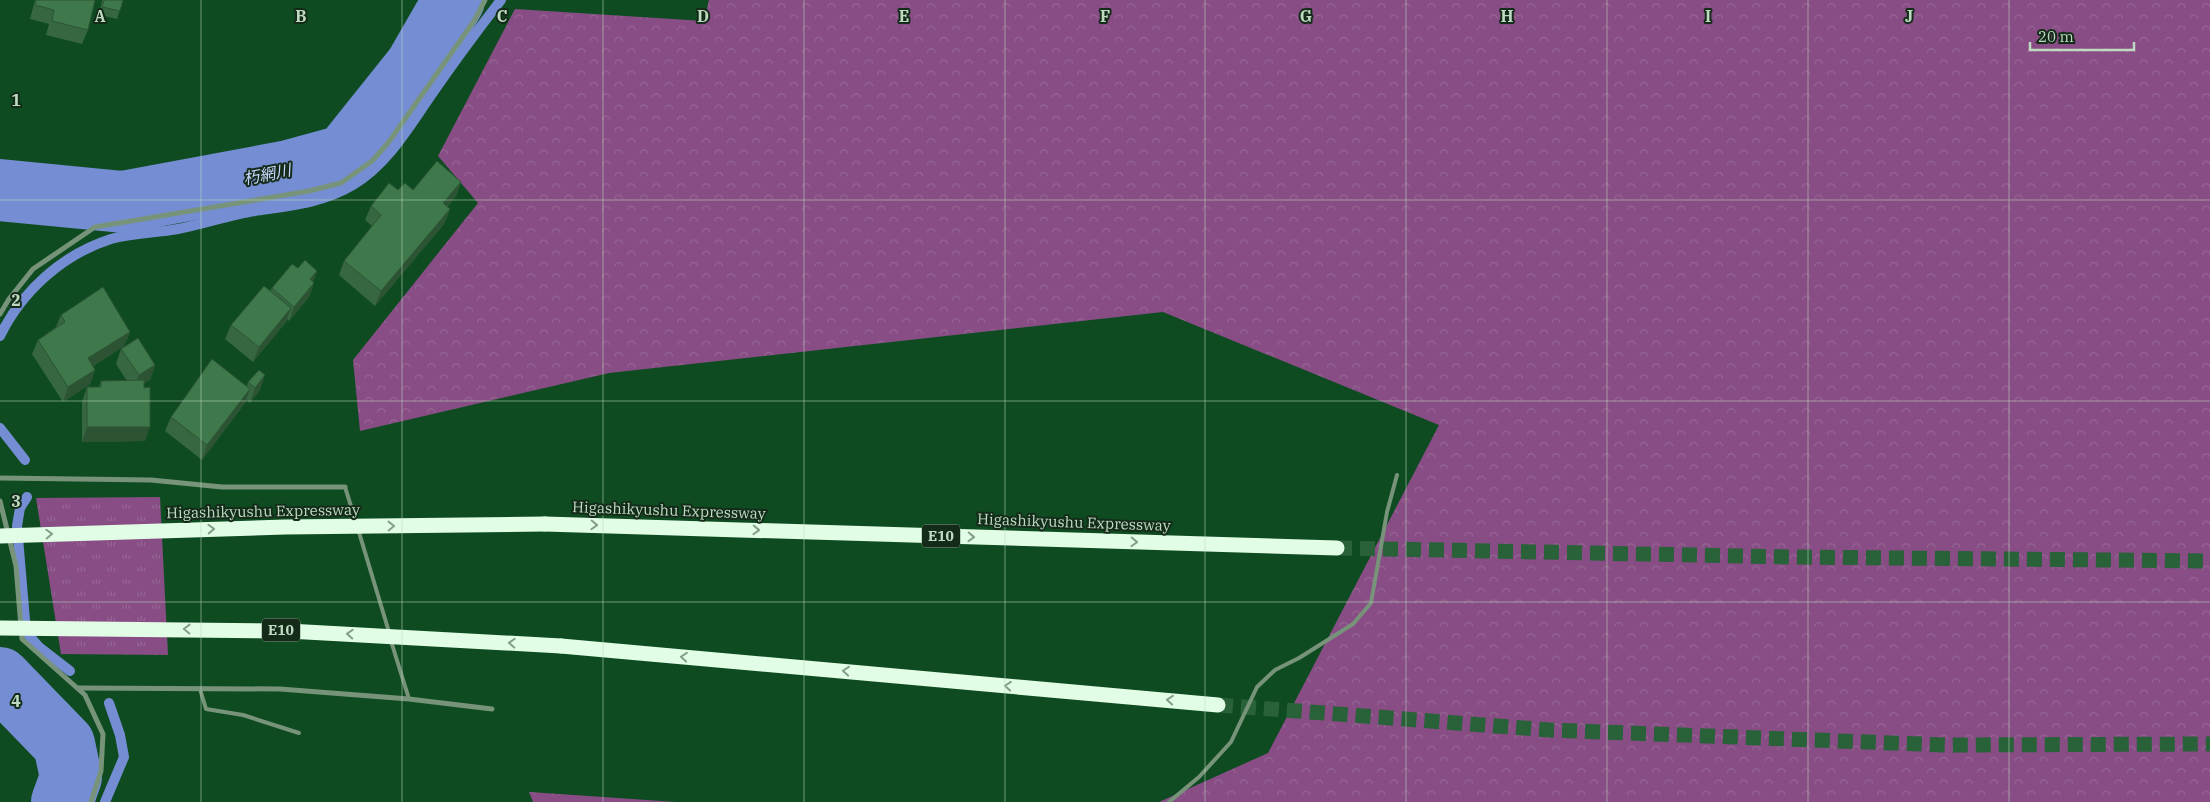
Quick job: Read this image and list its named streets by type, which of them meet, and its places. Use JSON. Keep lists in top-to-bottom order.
{
  "streets": {
    "highway": ["Higashikyushu Expressway", "E10"]
  },
  "water": ["朽網川"],
  "scale_bar": "20 m",
  "grid": {
    "columns": [
      "A",
      "B",
      "C",
      "D",
      "E",
      "F",
      "G",
      "H",
      "I",
      "J"
    ],
    "rows": [
      "1",
      "2",
      "3",
      "4"
    ]
  }
}
